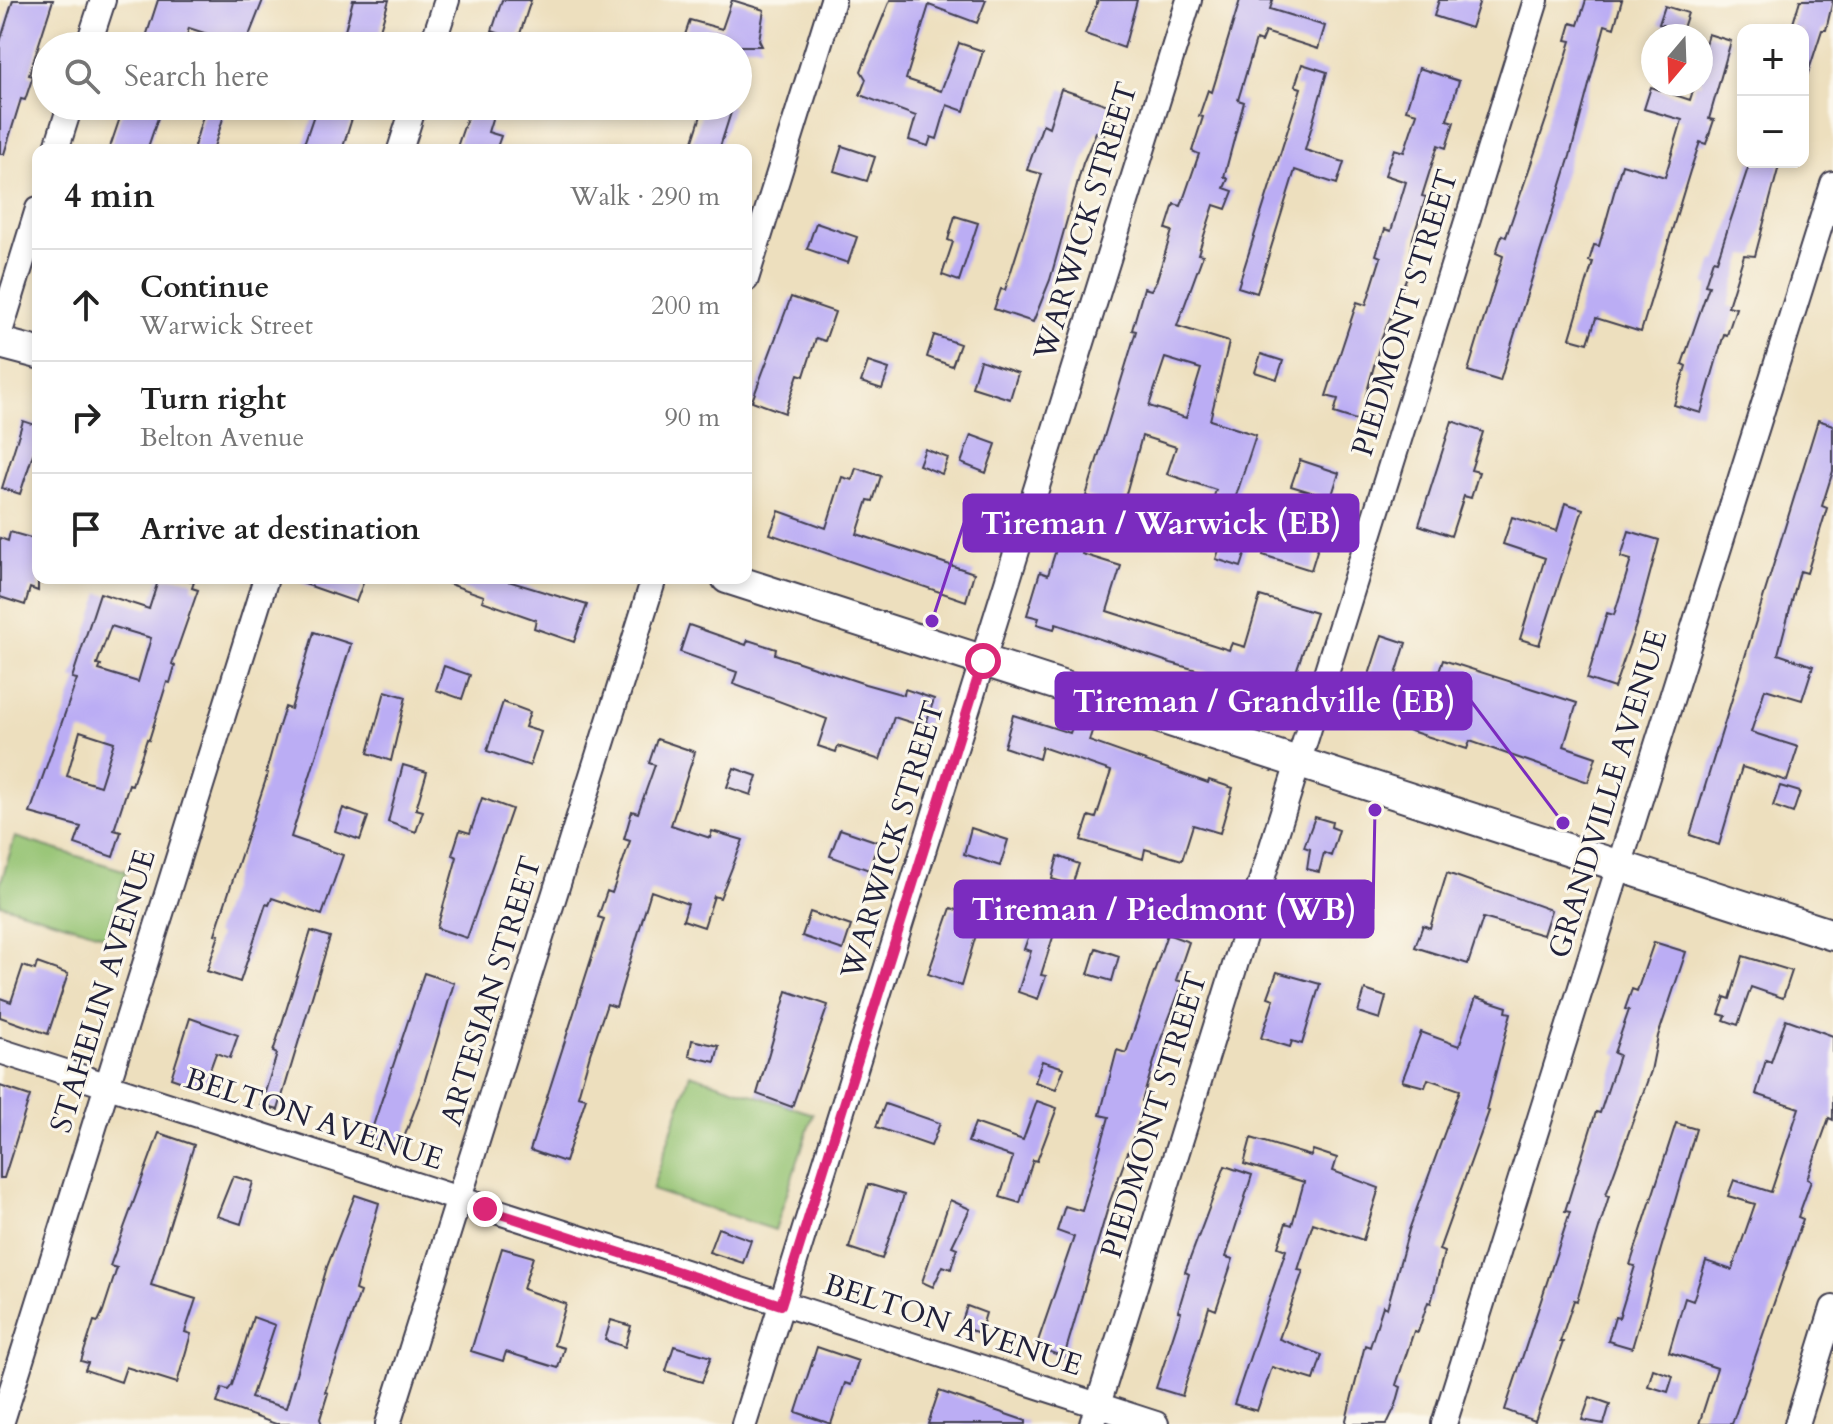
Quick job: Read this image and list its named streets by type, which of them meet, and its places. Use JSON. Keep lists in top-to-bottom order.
{
  "streets": {
    "street": [
      "WARWICK STREET",
      "PIEDMONT STREET",
      "GRANDVILLE AVENUE",
      "STAHELIN AVENUE",
      "ARTESIAN STREET",
      "BELTON AVENUE"
    ]
  },
  "crossings": [
    ["WARWICK STREET", "BELTON AVENUE"],
    ["PIEDMONT STREET", "BELTON AVENUE"],
    ["STAHELIN AVENUE", "BELTON AVENUE"],
    ["ARTESIAN STREET", "BELTON AVENUE"]
  ],
  "places": ["Tireman / Warwick (EB)", "Tireman / Piedmont (WB)", "Tireman / Grandville (EB)"],
  "north": "bottom",
  "page": {
    "map_buttons": ["+", "−"],
    "search": "Search here",
    "heading": ["4 min", "Walk · 290 m"],
    "list": [
      ["Continue", "Warwick Street", "200 m"],
      ["Turn right", "Belton Avenue", "90 m"],
      "Arrive at destination"
    ]
  }
}
